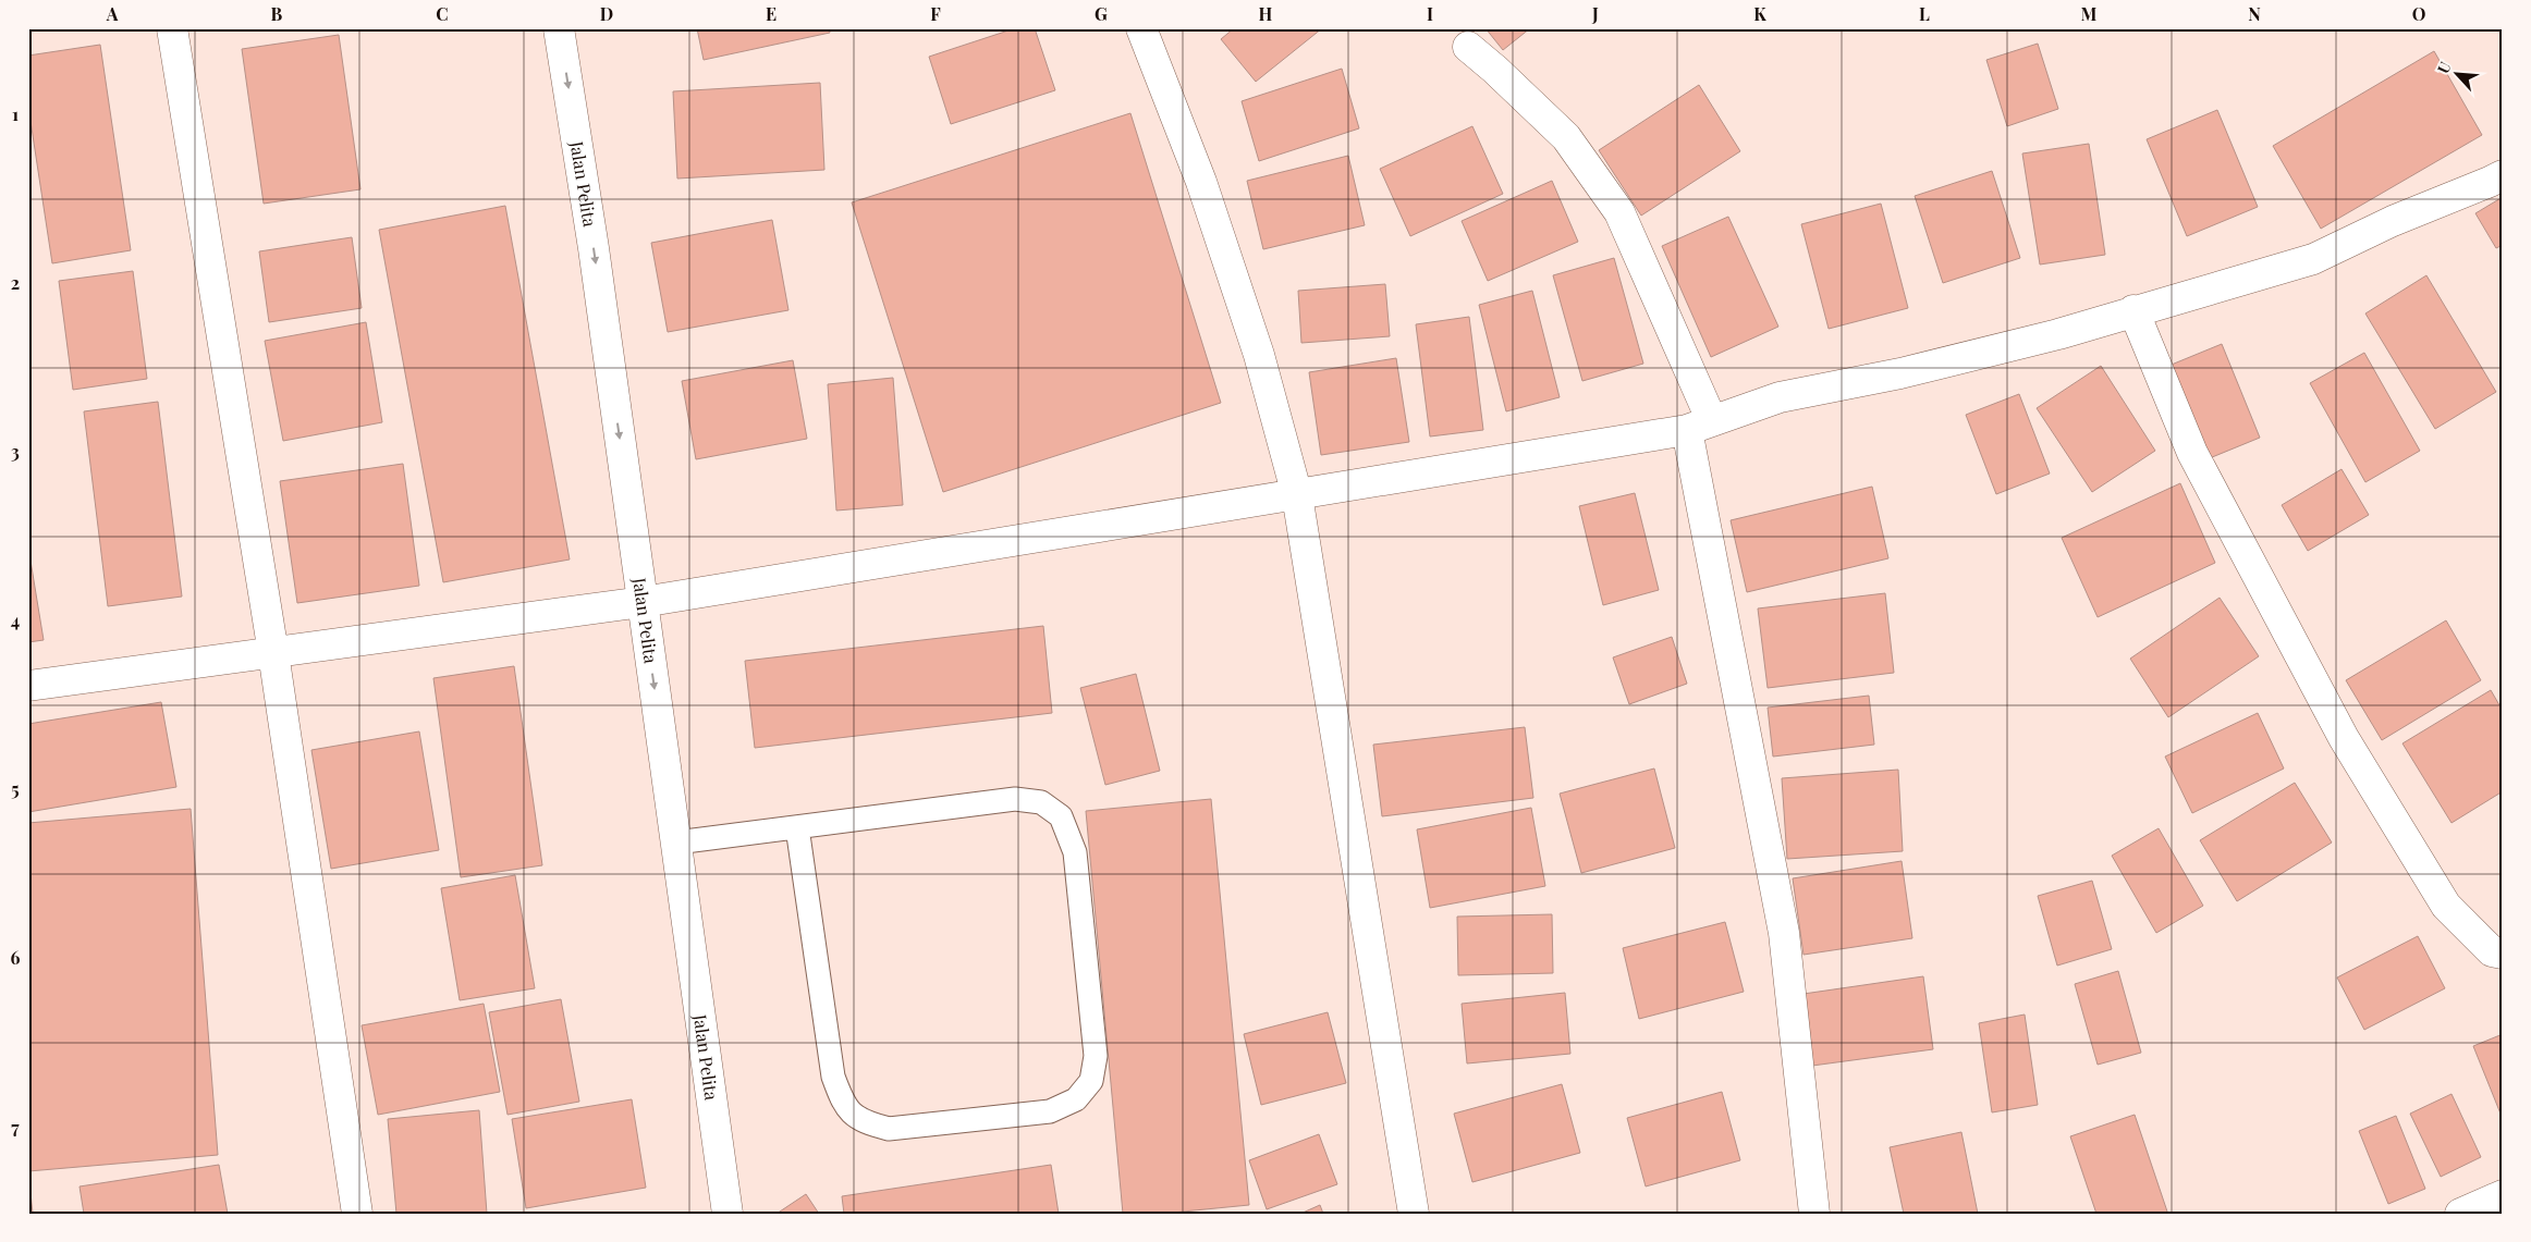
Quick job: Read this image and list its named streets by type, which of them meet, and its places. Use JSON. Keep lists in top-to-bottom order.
{
  "streets": {
    "main road": ["Jalan Pelita"]
  },
  "one_way": ["Jalan Pelita"],
  "north": "top left",
  "grid": {
    "columns": [
      "A",
      "B",
      "C",
      "D",
      "E",
      "F",
      "G",
      "H",
      "I",
      "J",
      "K",
      "L",
      "M",
      "N",
      "O"
    ],
    "rows": [
      "1",
      "2",
      "3",
      "4",
      "5",
      "6",
      "7"
    ]
  }
}
